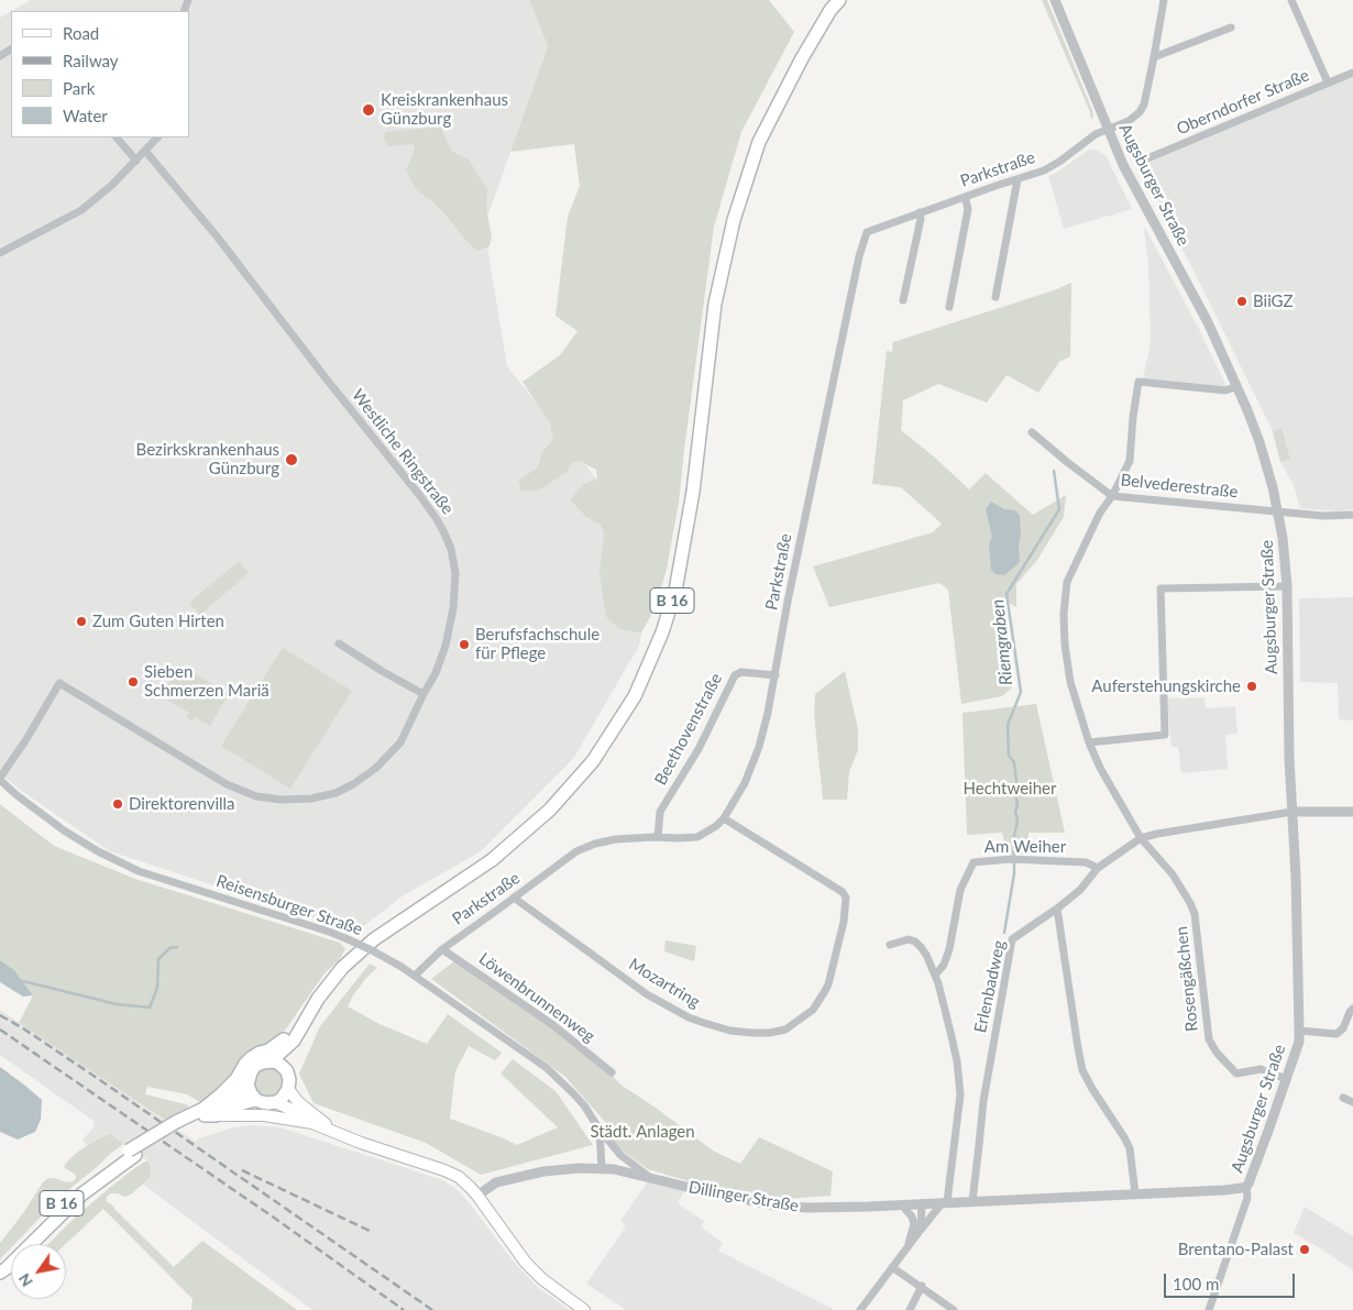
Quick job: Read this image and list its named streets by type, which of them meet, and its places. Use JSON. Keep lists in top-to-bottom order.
{
  "streets": {
    "main road": ["B 16"],
    "street": [
      "Oberndorfer Straße",
      "Parkstraße",
      "Augsburger Straße",
      "Westliche Ringstraße",
      "Belvederestraße",
      "Beethovenstraße",
      "Am Weiher",
      "Reisensburger Straße",
      "Rosengäßchen",
      "Mozartring",
      "Erlenbadweg",
      "Löwenbrunnenweg",
      "Dillinger Straße"
    ]
  },
  "crossings": [
    ["Parkstraße", "Augsburger Straße"],
    ["Parkstraße", "Beethovenstraße"],
    ["Parkstraße", "Reisensburger Straße"],
    ["Parkstraße", "Mozartring"],
    ["Parkstraße", "Löwenbrunnenweg"],
    ["Augsburger Straße", "Belvederestraße"],
    ["Augsburger Straße", "Rosengäßchen"],
    ["Augsburger Straße", "Dillinger Straße"],
    ["Westliche Ringstraße", "Reisensburger Straße"],
    ["Am Weiher", "Erlenbadweg"],
    ["Reisensburger Straße", "Dillinger Straße"],
    ["Rosengäßchen", "Erlenbadweg"],
    ["Erlenbadweg", "Dillinger Straße"]
  ],
  "water": ["Riemgraben"],
  "parks": ["Hechtweiher", "Städt. Anlagen"],
  "places": [
    "Kreiskrankenhaus Günzburg",
    "BiiGZ",
    "Bezirkskrankenhaus Günzburg",
    "Zum Guten Hirten",
    "Berufsfachschule für Pflege",
    "Sieben Schmerzen Mariä",
    "Auferstehungskirche",
    "Direktorenvilla",
    "Brentano-Palast"
  ],
  "legend": [
    "Road",
    "Railway",
    "Park",
    "Water"
  ],
  "scale_bar": "100 m",
  "north": "bottom left"
}
